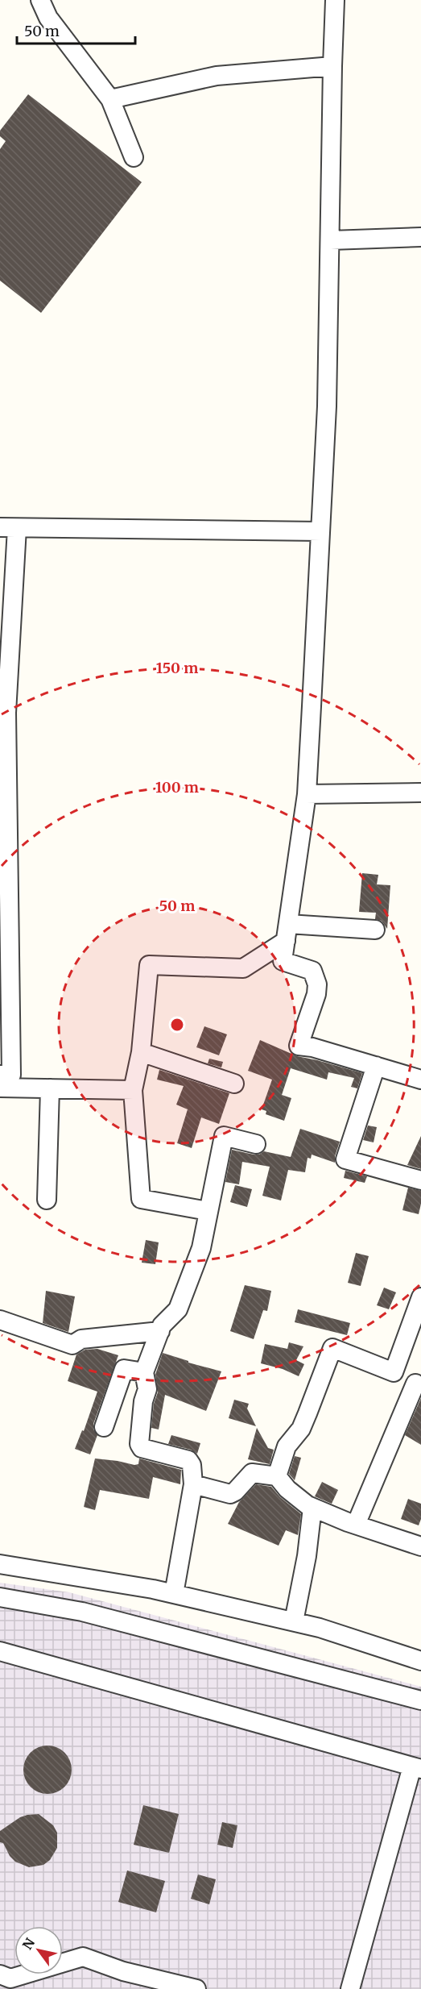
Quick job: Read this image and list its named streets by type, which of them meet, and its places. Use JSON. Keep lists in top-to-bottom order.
{
  "scale_bar": "50 m",
  "north": "top left",
  "rings": ["150 m", "100 m", "50 m"]
}
